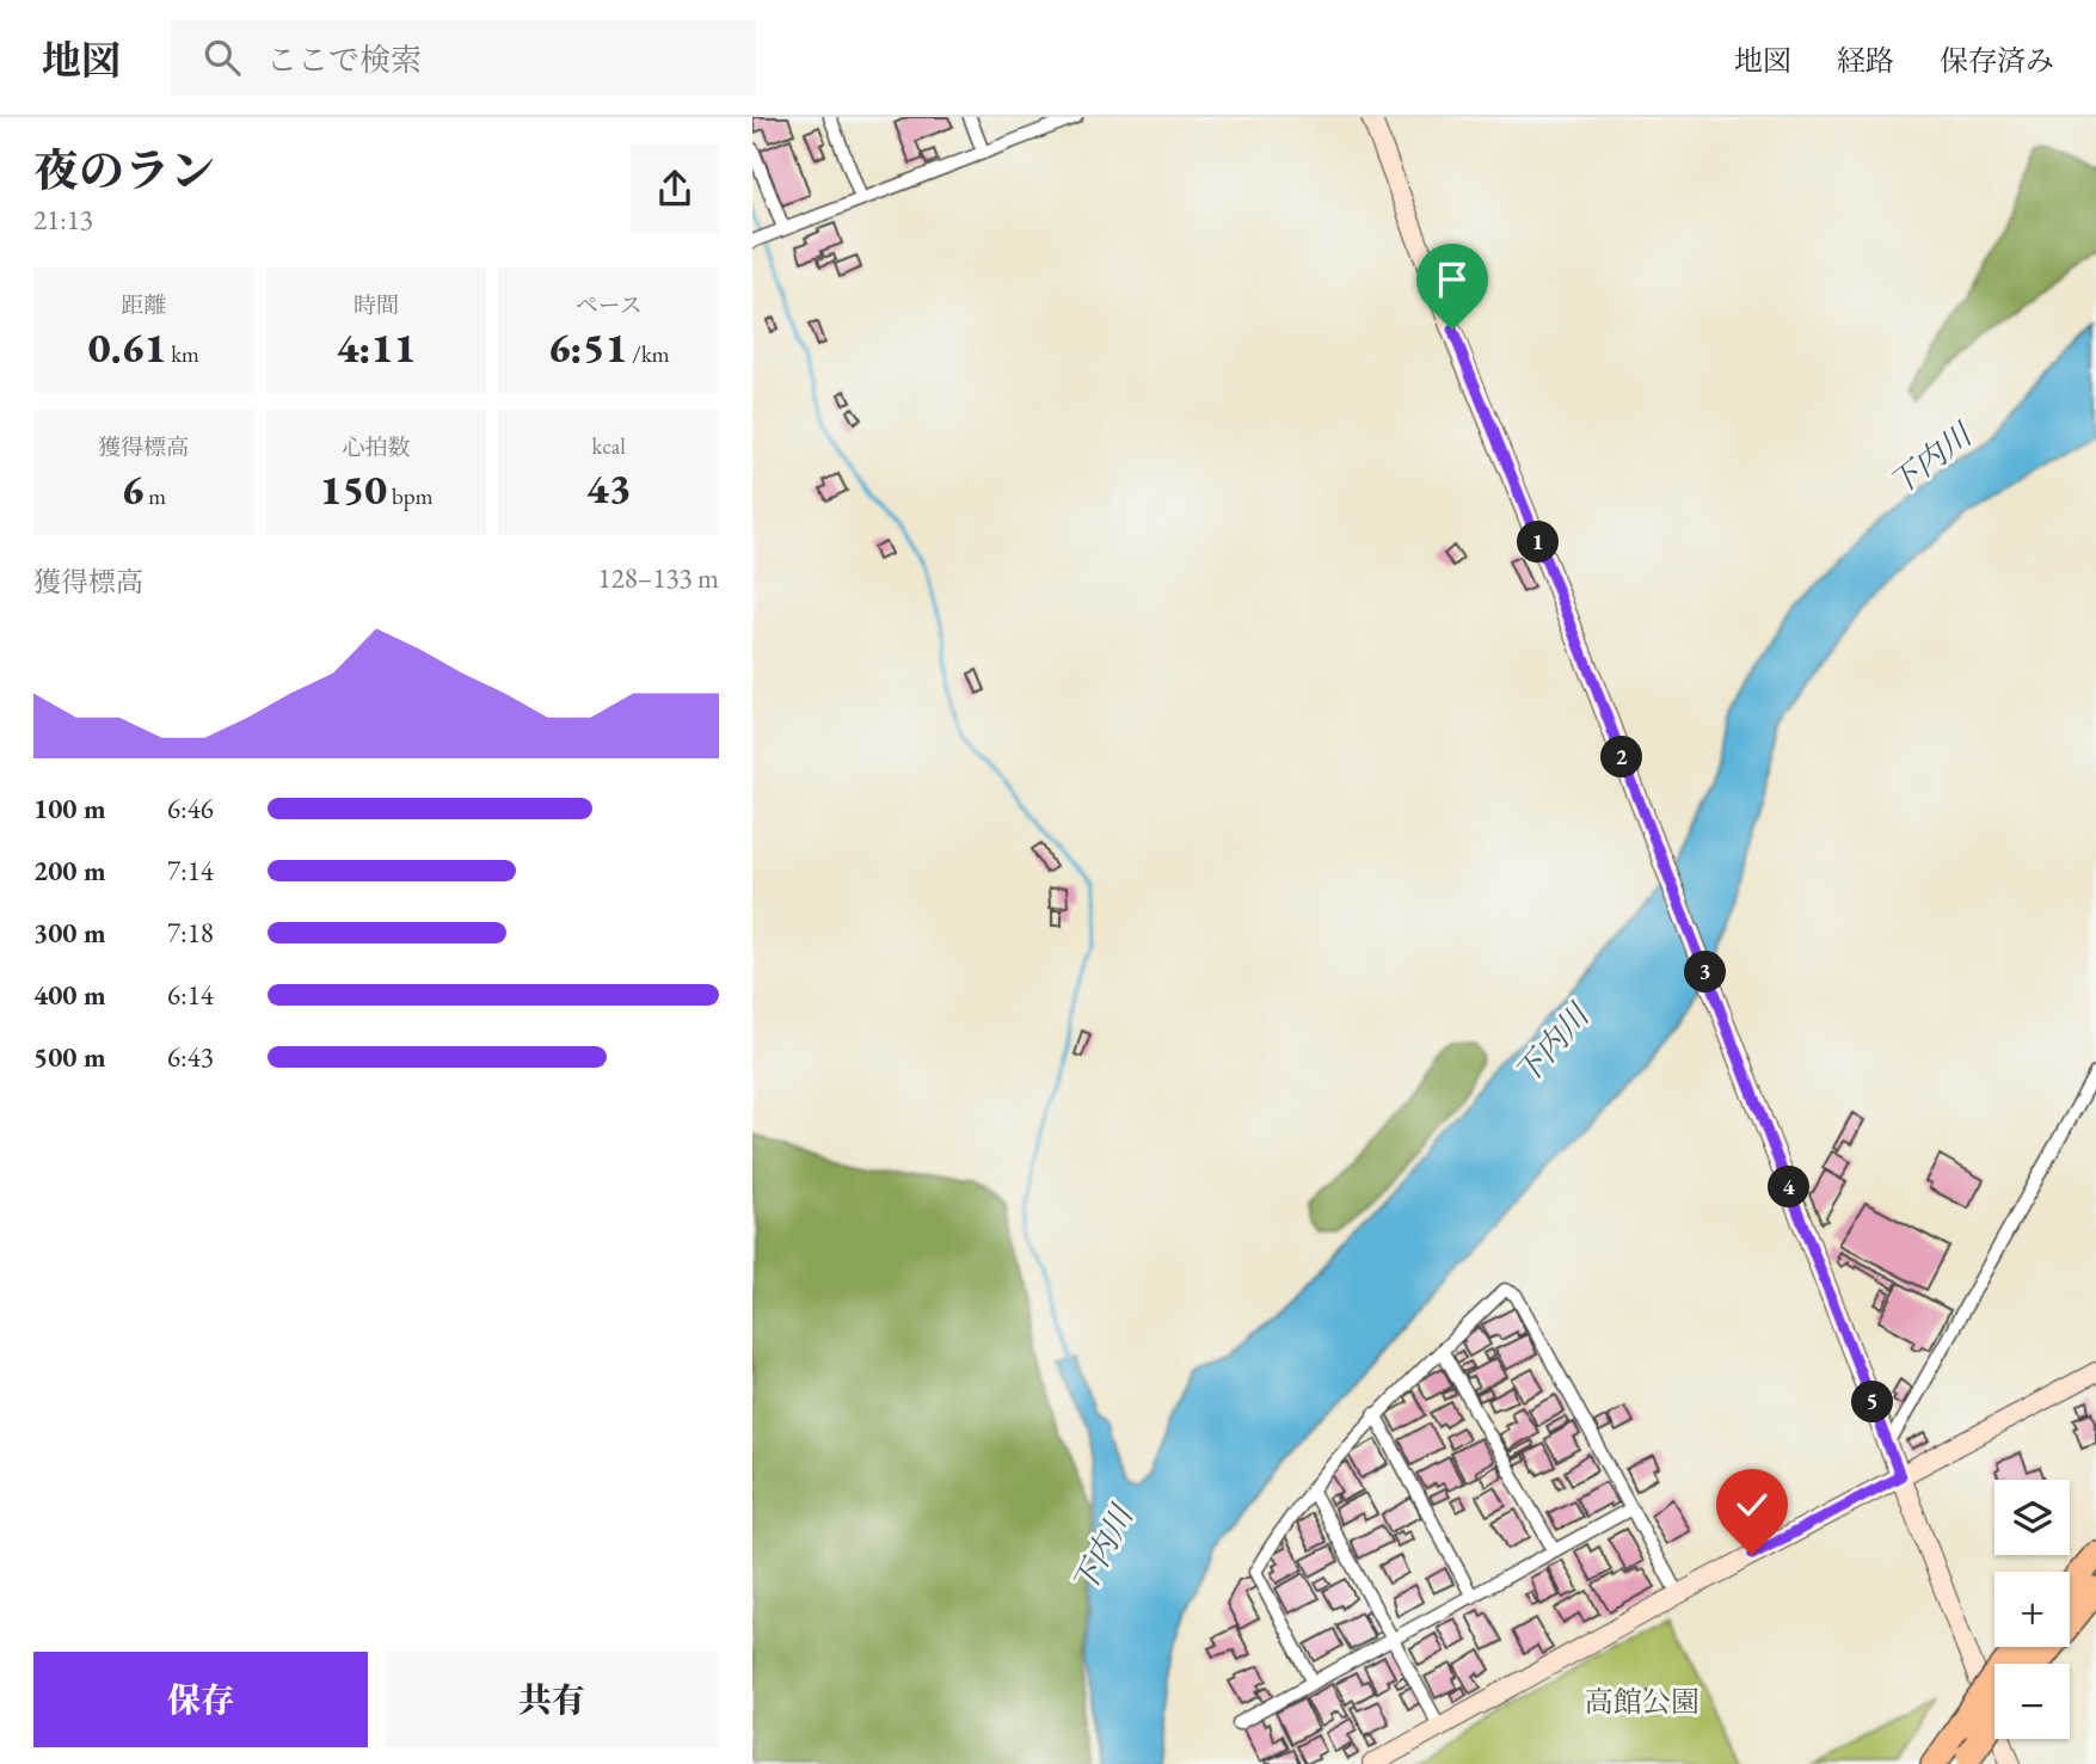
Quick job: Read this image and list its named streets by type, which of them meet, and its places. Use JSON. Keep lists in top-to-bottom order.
{
  "water": ["下内川"],
  "parks": ["高館公園"],
  "page": {
    "header": "地図",
    "search": "ここで検索",
    "nav": ["地図", "経路", "保存済み"],
    "heading": ["夜のラン", "21:13"],
    "stats": [
      ["距離", "0.61 km"],
      ["時間", "4:11"],
      ["ペース", "6:51 /km"],
      ["獲得標高", "6 m"],
      ["心拍数", "150 bpm"],
      ["kcal", "43"]
    ],
    "pins": [
      "1",
      "2",
      "3",
      "4",
      "5"
    ],
    "chart": ["獲得標高", "128–133 m"],
    "list": [
      {
        "name": "100 m",
        "note": "6:46"
      },
      {
        "name": "200 m",
        "note": "7:14"
      },
      {
        "name": "300 m",
        "note": "7:18"
      },
      {
        "name": "400 m",
        "note": "6:14"
      },
      {
        "name": "500 m",
        "note": "6:43"
      }
    ],
    "map_buttons": ["+", "−"],
    "buttons": ["保存", "共有"]
  }
}
